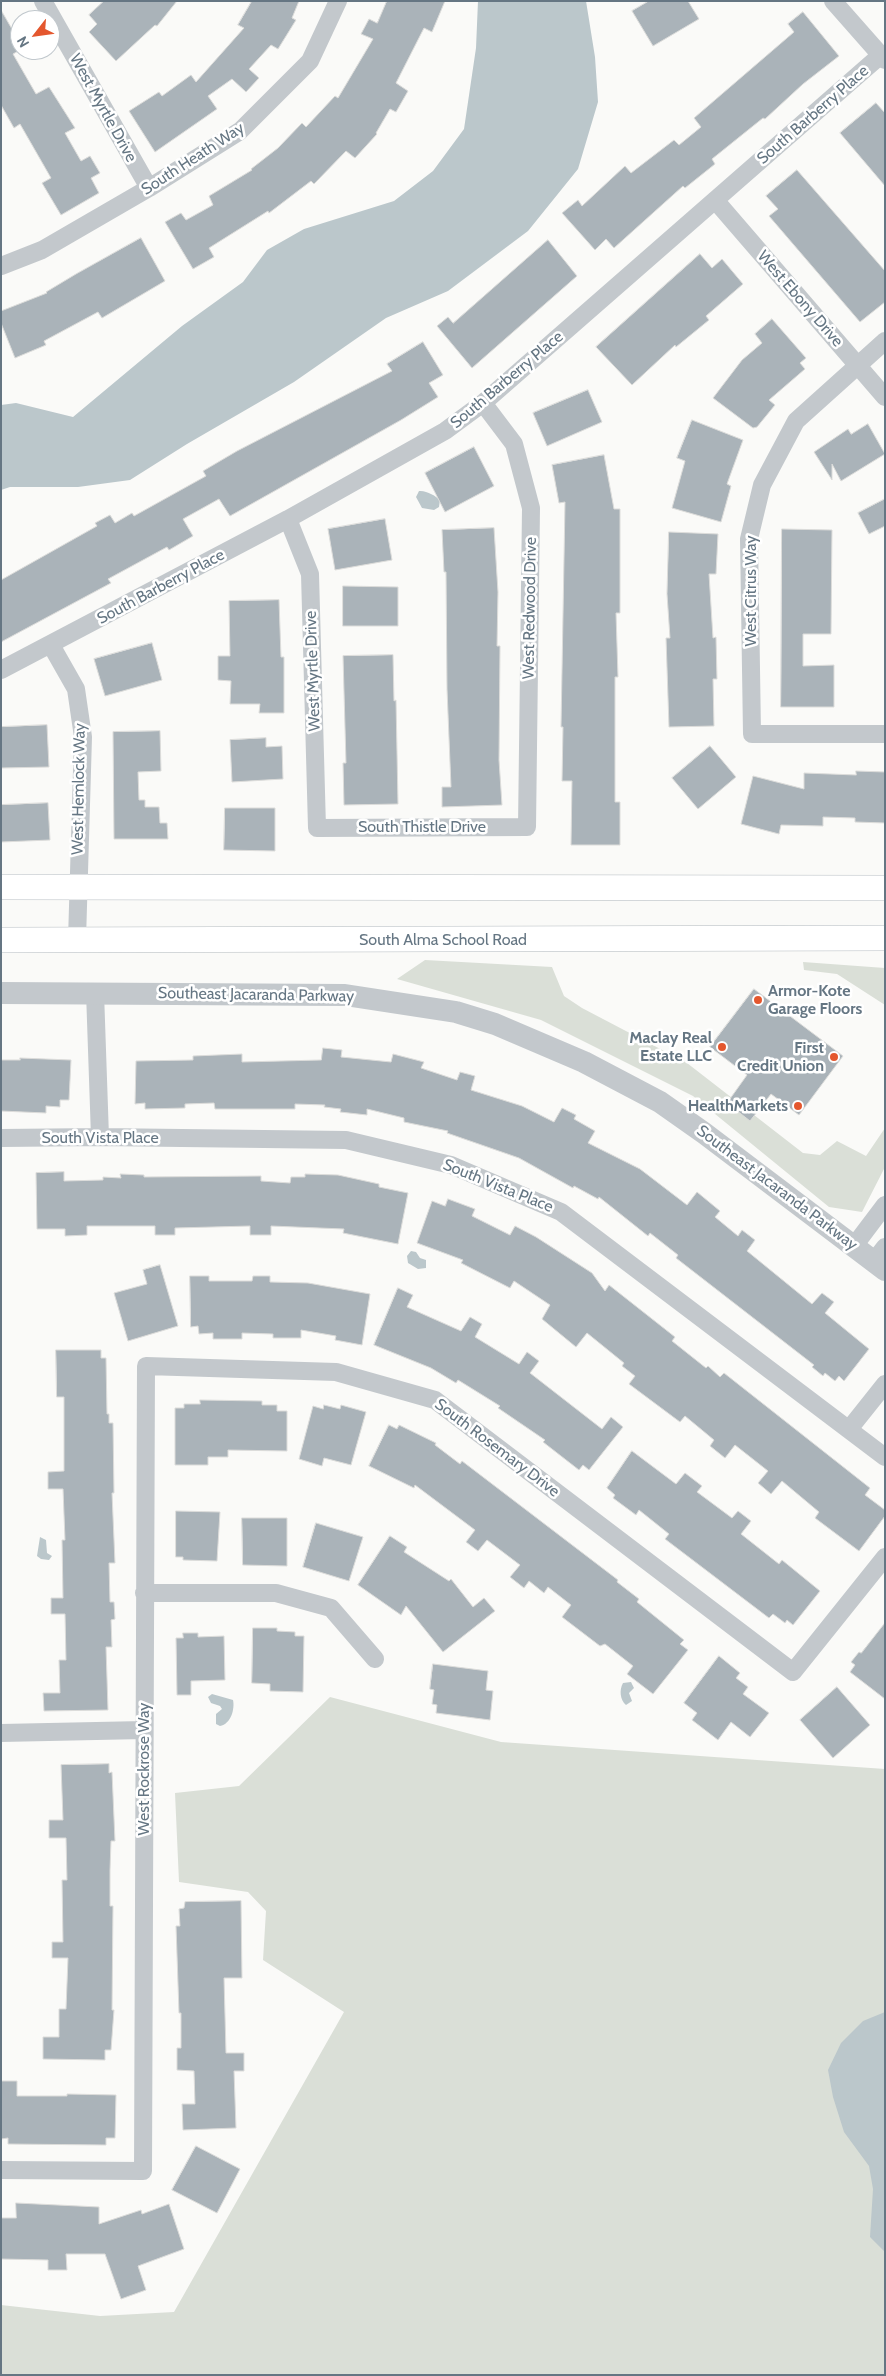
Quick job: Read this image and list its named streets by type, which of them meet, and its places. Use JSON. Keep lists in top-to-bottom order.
{
  "streets": {
    "main road": ["South Alma School Road"],
    "street": [
      "West Myrtle Drive",
      "South Barberry Place",
      "South Heath Way",
      "West Ebony Drive",
      "West Citrus Way",
      "West Redwood Drive",
      "West Hemlock Way",
      "South Thistle Drive",
      "Southeast Jacaranda Parkway",
      "South Vista Place",
      "South Rosemary Drive",
      "West Rockrose Way"
    ]
  },
  "crossings": [
    ["West Myrtle Drive", "South Barberry Place"],
    ["West Myrtle Drive", "South Heath Way"],
    ["West Myrtle Drive", "South Thistle Drive"],
    ["South Barberry Place", "West Ebony Drive"],
    ["South Barberry Place", "West Redwood Drive"],
    ["South Barberry Place", "West Hemlock Way"],
    ["West Ebony Drive", "West Citrus Way"],
    ["West Redwood Drive", "South Thistle Drive"],
    ["West Hemlock Way", "South Alma School Road"],
    ["South Rosemary Drive", "West Rockrose Way"]
  ],
  "places": [
    "Armor-Kote Garage Floors",
    "Maclay Real Estate LLC",
    "First Credit Union",
    "HealthMarkets"
  ],
  "north": "bottom left"
}
